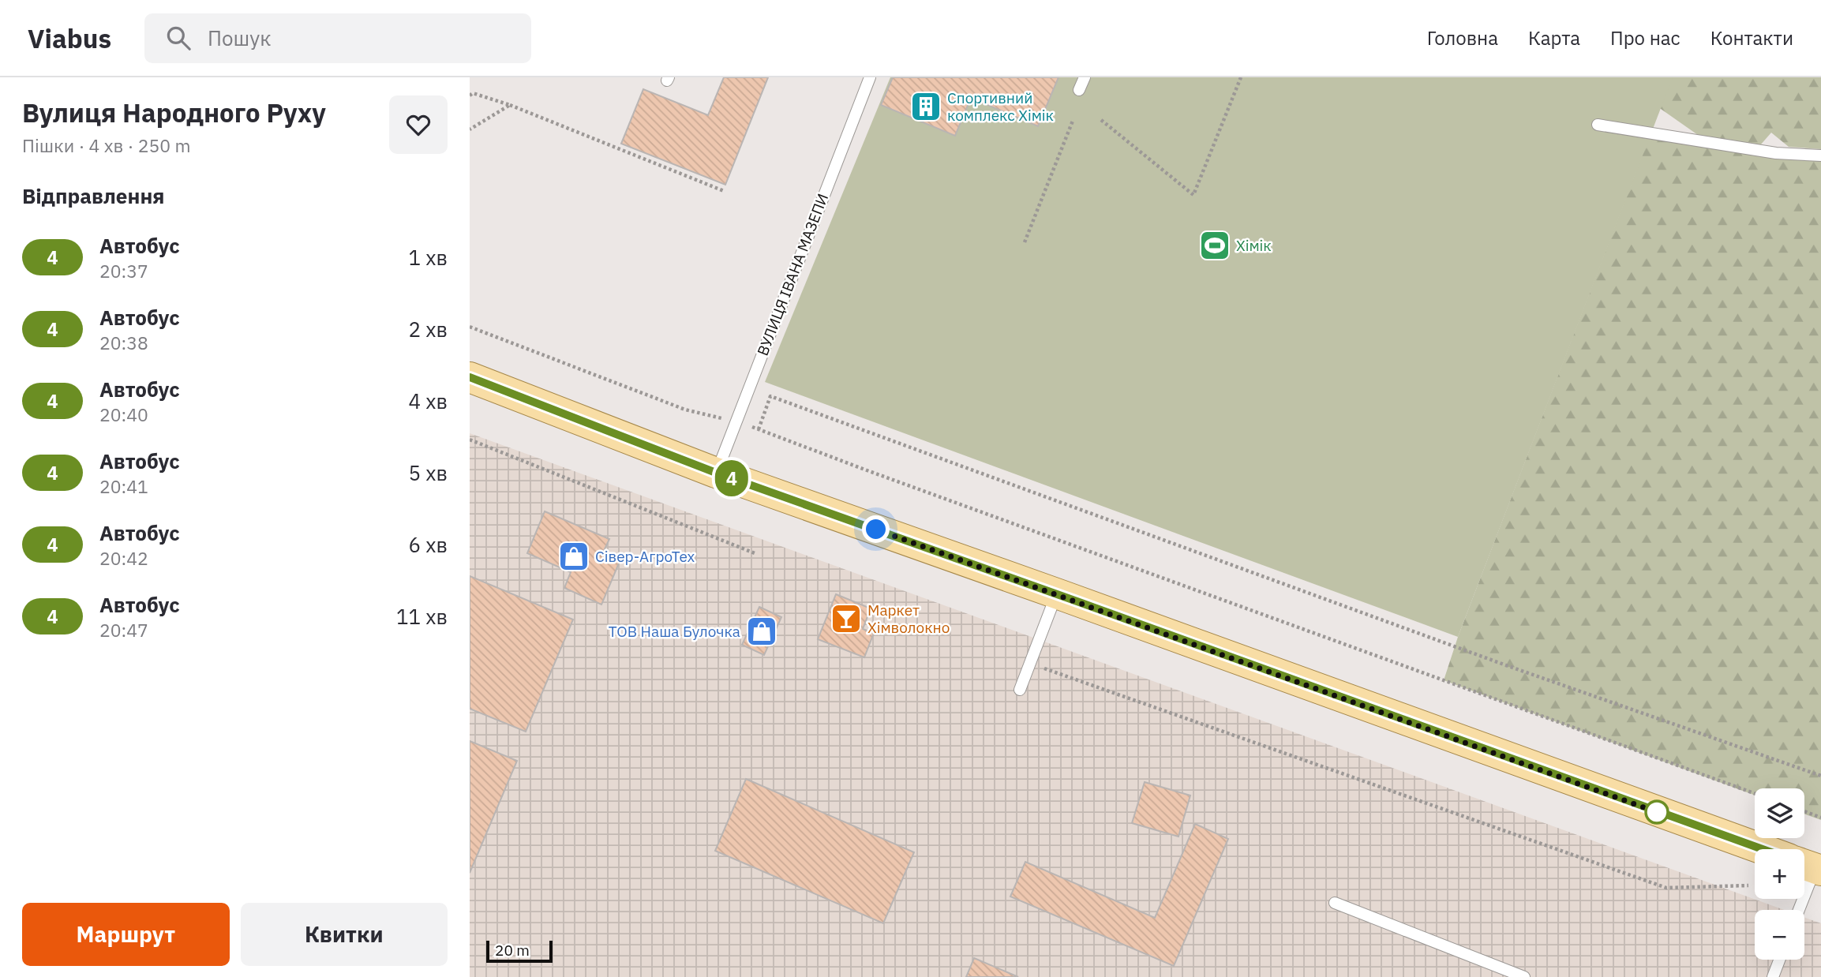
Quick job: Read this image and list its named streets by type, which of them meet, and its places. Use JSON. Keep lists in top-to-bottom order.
{
  "streets": {
    "lane": ["ВУЛИЦЯ ІВАНА МАЗЕПИ"]
  },
  "places": {
    "building": ["Спортивний комплекс Хімік"],
    "sports": ["Хімік"],
    "shop": ["Сівер-АгроТех", "ТОВ Наша Булочка"],
    "bar": ["Маркет Хімволокно"]
  },
  "lines": ["bus line 4"],
  "scale_bar": "20 m",
  "page": {
    "header": "Viabus",
    "search": "Пошук",
    "nav": [
      "Головна",
      "Карта",
      "Про нас",
      "Контакти"
    ],
    "heading": [
      ["Вулиця Народного Руху", "Пішки · 4 хв · 250 m"],
      "Відправлення"
    ],
    "on_map": "4",
    "list": [
      {
        "mark": "4",
        "name": "Автобус",
        "note": "20:37",
        "value": "1 хв"
      },
      {
        "mark": "4",
        "name": "Автобус",
        "note": "20:38",
        "value": "2 хв"
      },
      {
        "mark": "4",
        "name": "Автобус",
        "note": "20:40",
        "value": "4 хв"
      },
      {
        "mark": "4",
        "name": "Автобус",
        "note": "20:41",
        "value": "5 хв"
      },
      {
        "mark": "4",
        "name": "Автобус",
        "note": "20:42",
        "value": "6 хв"
      },
      {
        "mark": "4",
        "name": "Автобус",
        "note": "20:47",
        "value": "11 хв"
      }
    ],
    "map_buttons": ["+", "−"],
    "buttons": ["Маршрут", "Квитки"],
    "scale": "20 m"
  }
}
